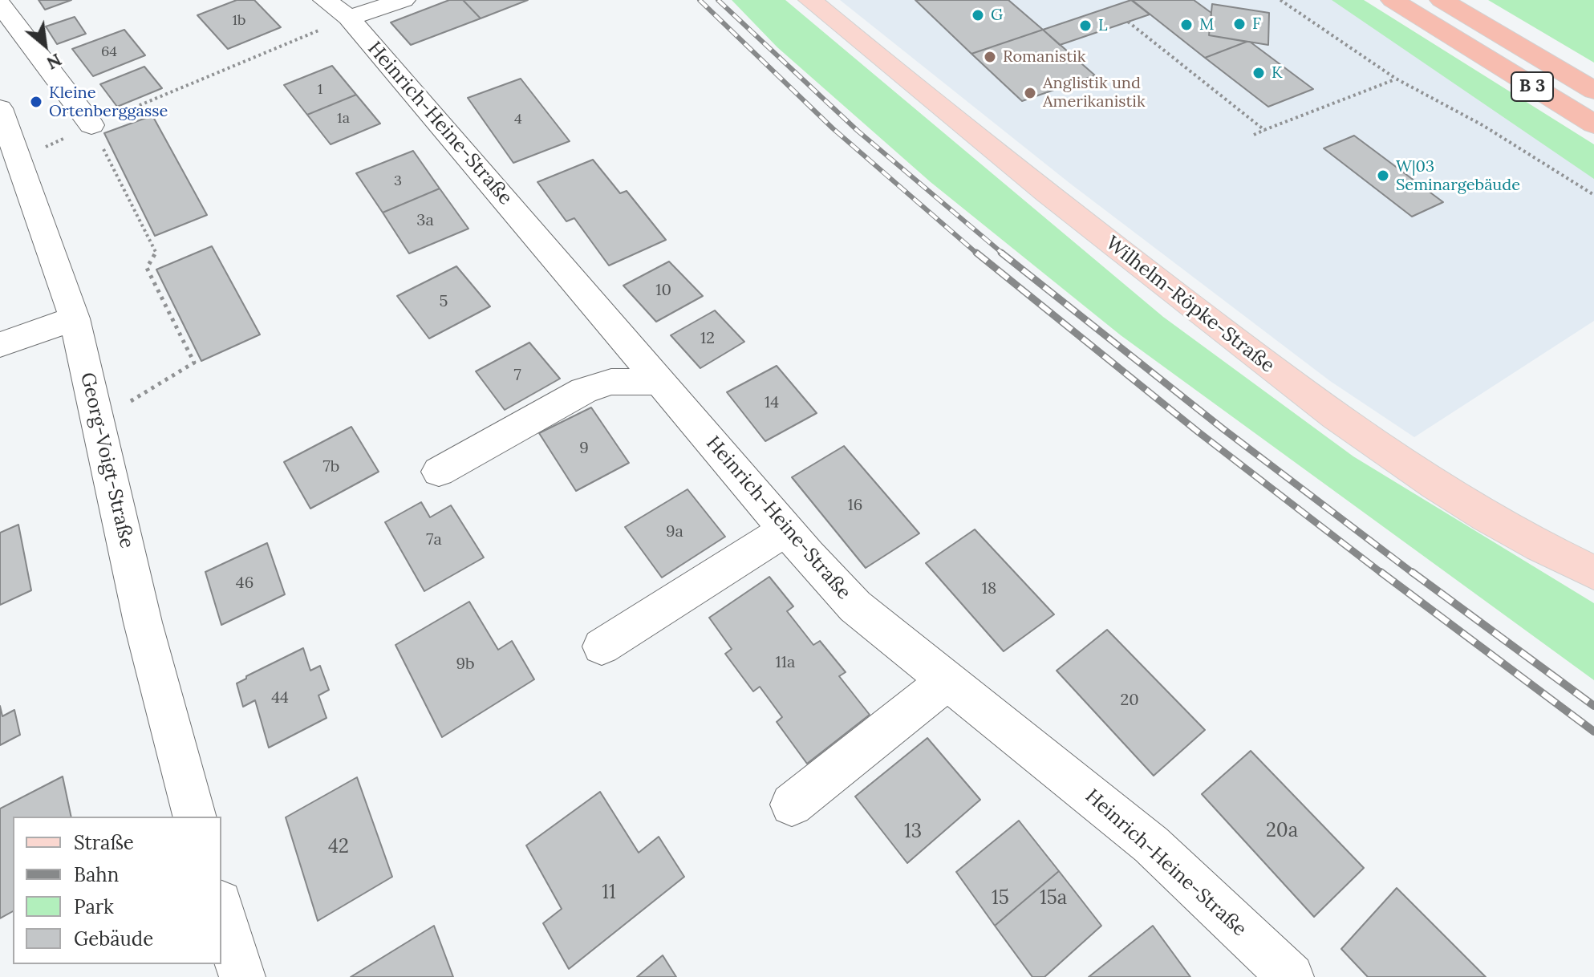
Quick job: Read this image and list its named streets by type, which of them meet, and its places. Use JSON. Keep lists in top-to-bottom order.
{
  "streets": {
    "highway": ["B 3"],
    "main road": ["Wilhelm-Röpke-Straße"],
    "street": ["Heinrich-Heine-Straße", "Georg-Voigt-Straße"]
  },
  "places": [
    "G",
    "F",
    "M",
    "L",
    "Romanistik",
    "K",
    "Anglistik und Amerikanistik",
    "Kleine Ortenberggasse",
    "W|03 Seminargebäude"
  ],
  "house_numbers": [
    "1b",
    "64",
    "1",
    "1a",
    "4",
    "3",
    "3a",
    "10",
    "5",
    "12",
    "7",
    "14",
    "9",
    "7b",
    "16",
    "9a",
    "7a",
    "46",
    "18",
    "11a",
    "9b",
    "44",
    "20",
    "20a",
    "13",
    "42",
    "11",
    "15",
    "15a"
  ],
  "legend": [
    "Straße",
    "Bahn",
    "Park",
    "Gebäude"
  ],
  "north": "bottom right"
}
